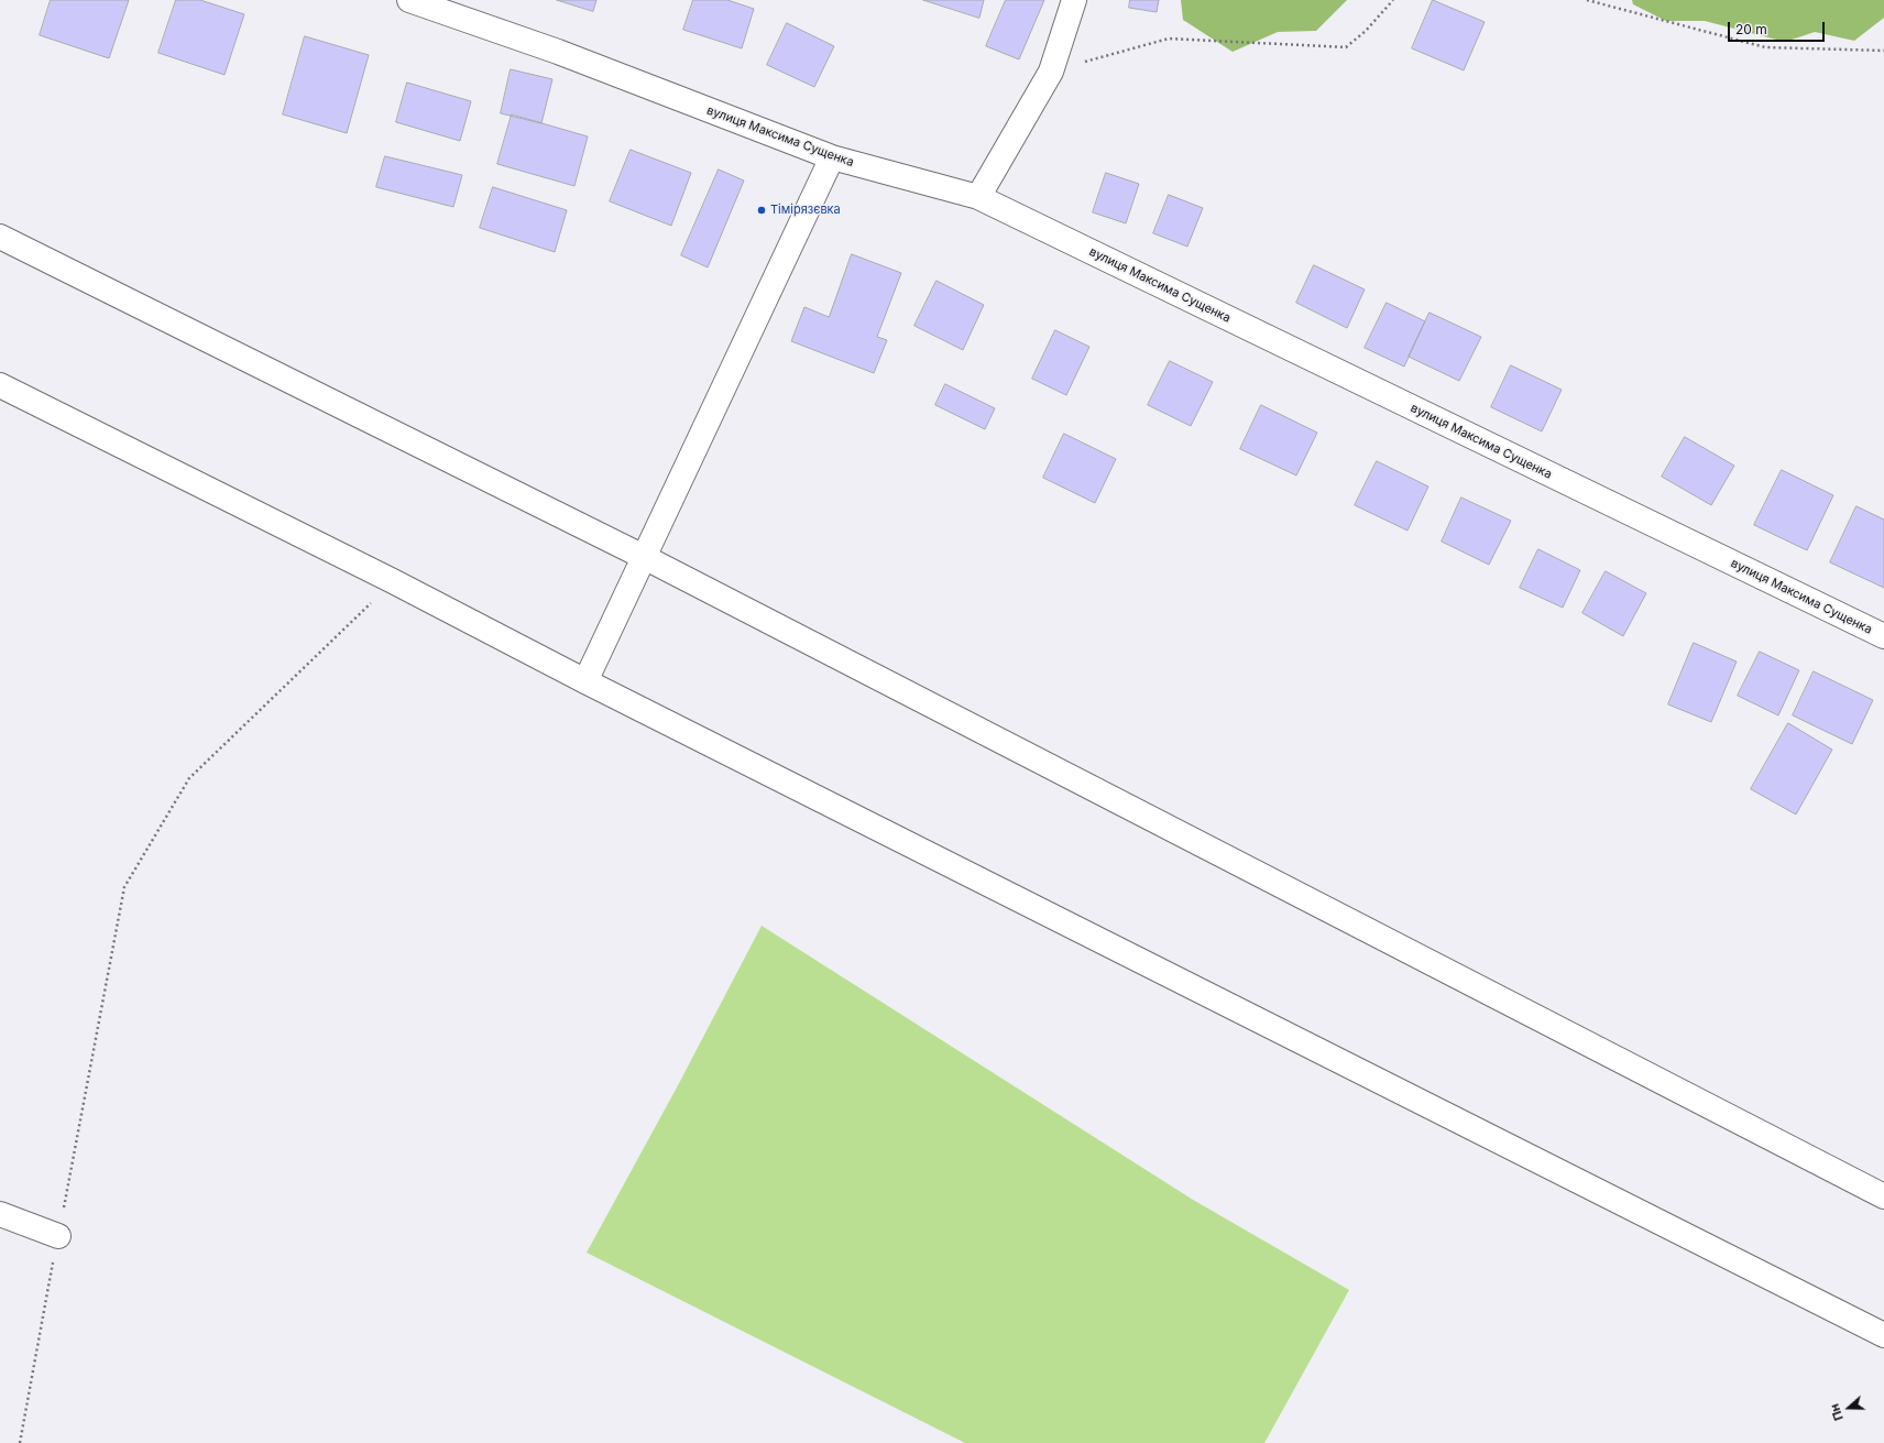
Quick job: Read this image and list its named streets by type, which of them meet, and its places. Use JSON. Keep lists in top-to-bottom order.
{
  "streets": {
    "street": ["вулиця Максима Сущенка"]
  },
  "places": ["Тімірязєвка"],
  "scale_bar": "20 m",
  "north": "left"
}
